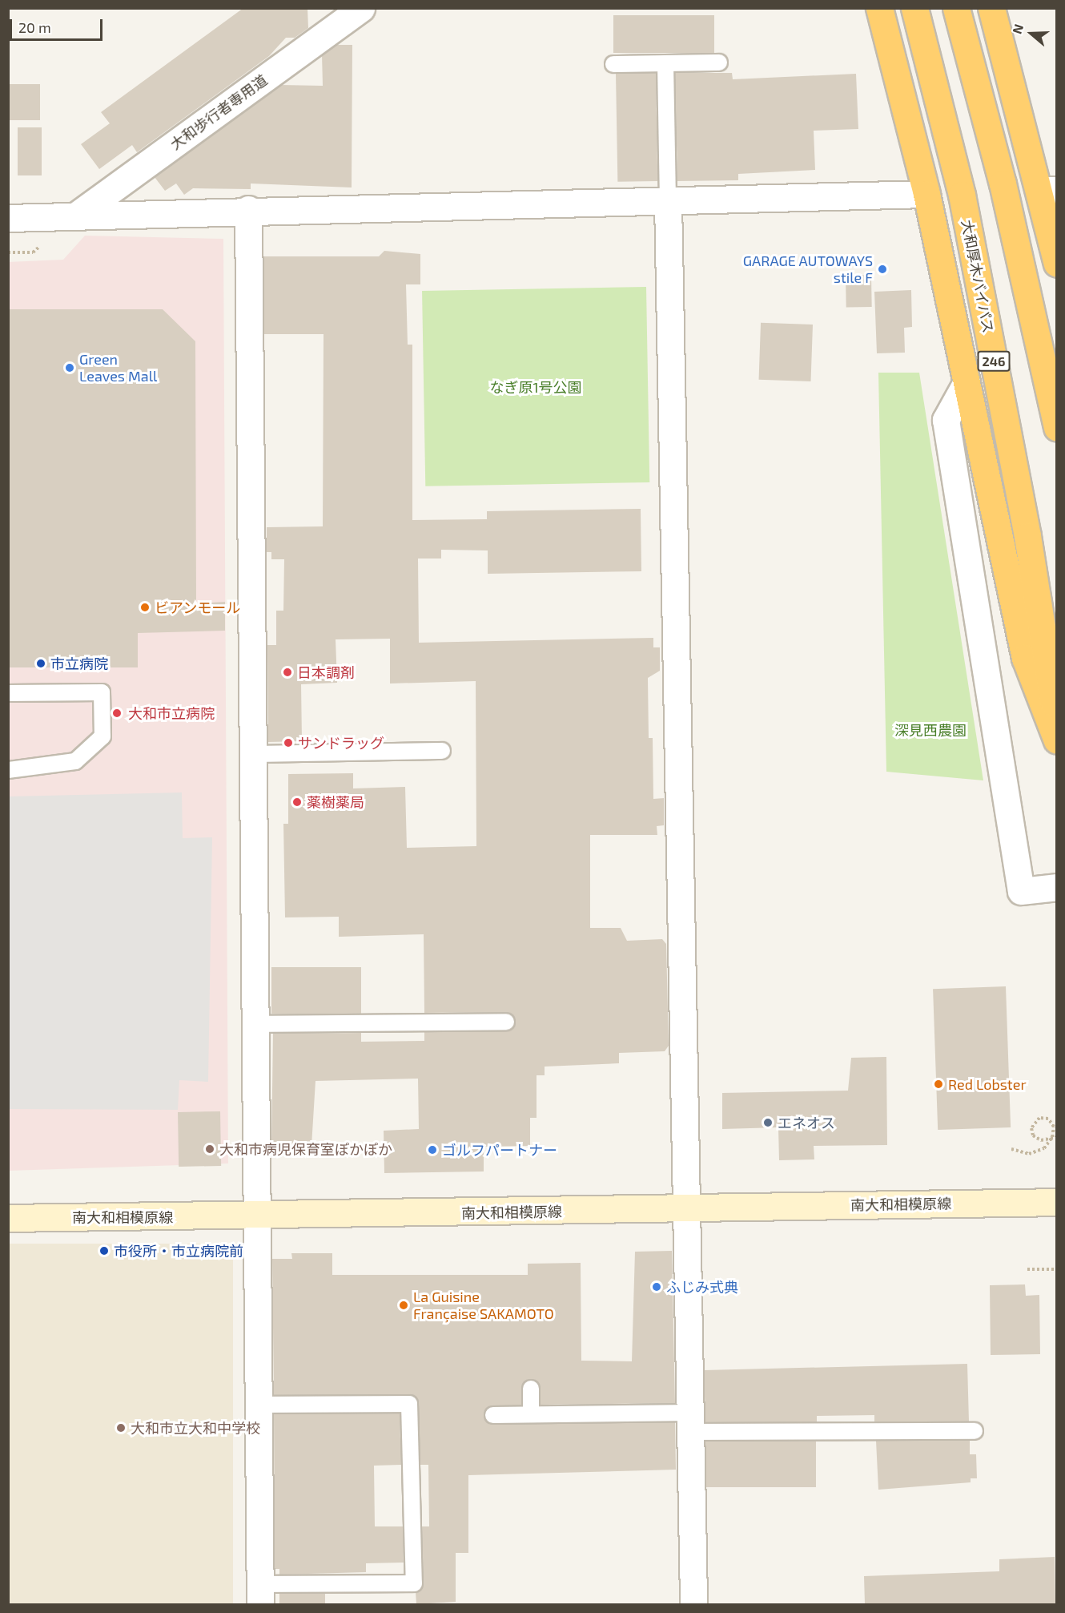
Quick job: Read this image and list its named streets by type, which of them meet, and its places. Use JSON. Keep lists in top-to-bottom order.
{
  "streets": {
    "highway": ["大和厚木バイパス", "246"],
    "street": ["大和歩行者専用道", "南大和相模原線"]
  },
  "parks": ["なぎ原1号公園", "深見西農園"],
  "places": [
    "GARAGE AUTOWAYS stile F",
    "Green Leaves Mall",
    "ビアンモール",
    "市立病院",
    "日本調剤",
    "大和市立病院",
    "サンドラッグ",
    "薬樹薬局",
    "Red Lobster",
    "エネオス",
    "大和市病児保育室ぽかぽか",
    "ゴルフパートナー",
    "市役所・市立病院前",
    "ふじみ式典",
    "La Guisine Française SAKAMOTO",
    "大和市立大和中学校"
  ],
  "scale_bar": "20 m",
  "north": "left"
}
